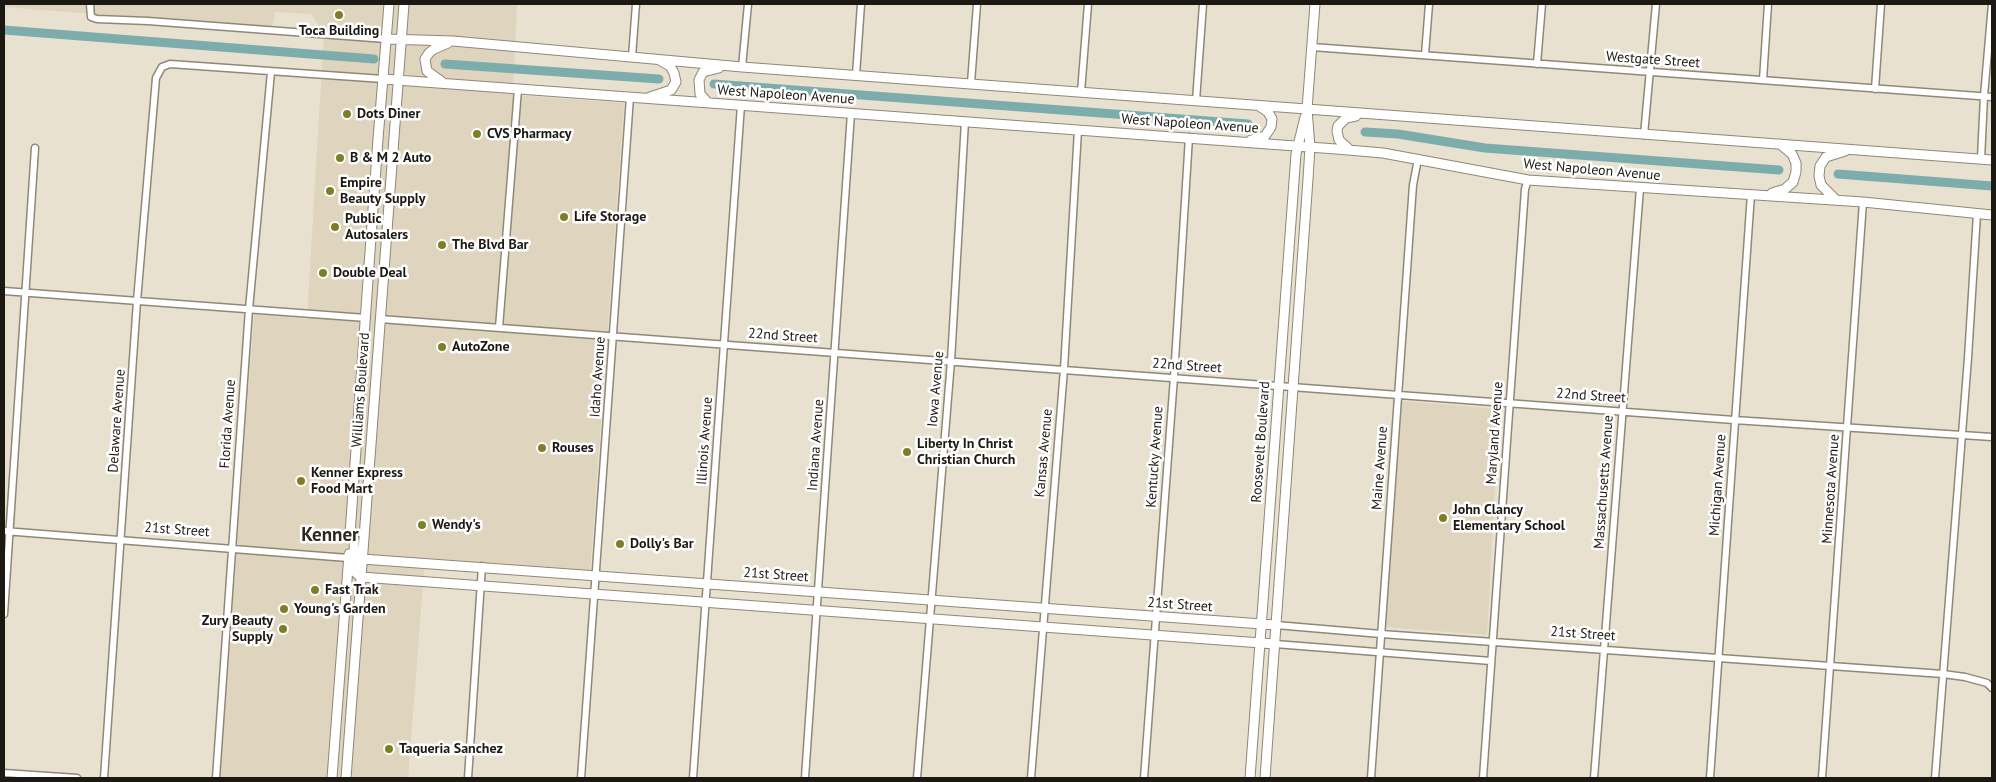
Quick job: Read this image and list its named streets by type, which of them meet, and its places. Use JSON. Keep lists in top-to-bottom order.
{
  "streets": {
    "main road": [
      "West Napoleon Avenue",
      "Williams Boulevard",
      "Roosevelt Boulevard",
      "21st Street"
    ],
    "street": [
      "Westgate Street",
      "22nd Street",
      "Idaho Avenue",
      "Iowa Avenue",
      "Delaware Avenue",
      "Florida Avenue",
      "Maryland Avenue",
      "Illinois Avenue",
      "Indiana Avenue",
      "Kansas Avenue",
      "Kentucky Avenue",
      "Maine Avenue",
      "Massachusetts Avenue",
      "Michigan Avenue",
      "Minnesota Avenue"
    ]
  },
  "crossings": [
    ["Westgate Street", "Roosevelt Boulevard"],
    ["West Napoleon Avenue", "Idaho Avenue"],
    ["West Napoleon Avenue", "Iowa Avenue"],
    ["West Napoleon Avenue", "Williams Boulevard"],
    ["West Napoleon Avenue", "Maryland Avenue"],
    ["West Napoleon Avenue", "Illinois Avenue"],
    ["West Napoleon Avenue", "Roosevelt Boulevard"],
    ["West Napoleon Avenue", "Indiana Avenue"],
    ["West Napoleon Avenue", "Kansas Avenue"],
    ["West Napoleon Avenue", "Kentucky Avenue"],
    ["West Napoleon Avenue", "Maine Avenue"],
    ["West Napoleon Avenue", "Massachusetts Avenue"],
    ["West Napoleon Avenue", "Michigan Avenue"],
    ["West Napoleon Avenue", "Minnesota Avenue"],
    ["22nd Street", "Idaho Avenue"],
    ["22nd Street", "Iowa Avenue"],
    ["22nd Street", "Williams Boulevard"],
    ["22nd Street", "Maryland Avenue"],
    ["22nd Street", "Illinois Avenue"],
    ["22nd Street", "Roosevelt Boulevard"],
    ["22nd Street", "Indiana Avenue"],
    ["22nd Street", "Kansas Avenue"],
    ["22nd Street", "Kentucky Avenue"],
    ["22nd Street", "Maine Avenue"],
    ["22nd Street", "Massachusetts Avenue"],
    ["22nd Street", "Michigan Avenue"],
    ["22nd Street", "Minnesota Avenue"],
    ["Idaho Avenue", "21st Street"],
    ["Iowa Avenue", "21st Street"],
    ["Williams Boulevard", "21st Street"],
    ["Delaware Avenue", "Florida Avenue"],
    ["Delaware Avenue", "21st Street"],
    ["Florida Avenue", "21st Street"],
    ["Maryland Avenue", "21st Street"],
    ["Illinois Avenue", "21st Street"],
    ["Roosevelt Boulevard", "21st Street"],
    ["Indiana Avenue", "21st Street"],
    ["Kansas Avenue", "21st Street"],
    ["Kentucky Avenue", "21st Street"],
    ["Maine Avenue", "21st Street"],
    ["Massachusetts Avenue", "21st Street"],
    ["Michigan Avenue", "21st Street"],
    ["Minnesota Avenue", "21st Street"]
  ],
  "districts": ["Kenner"],
  "places": [
    "Toca Building",
    "Dots Diner",
    "CVS Pharmacy",
    "B & M 2 Auto",
    "Empire Beauty Supply",
    "Life Storage",
    "Public Autosalers",
    "The Blvd Bar",
    "Double Deal",
    "AutoZone",
    "Rouses",
    "Liberty In Christ Christian Church",
    "Kenner Express Food Mart",
    "John Clancy Elementary School",
    "Wendy's",
    "Dolly's Bar",
    "Fast Trak",
    "Young's Garden",
    "Zury Beauty Supply",
    "Taqueria Sanchez"
  ]
}
